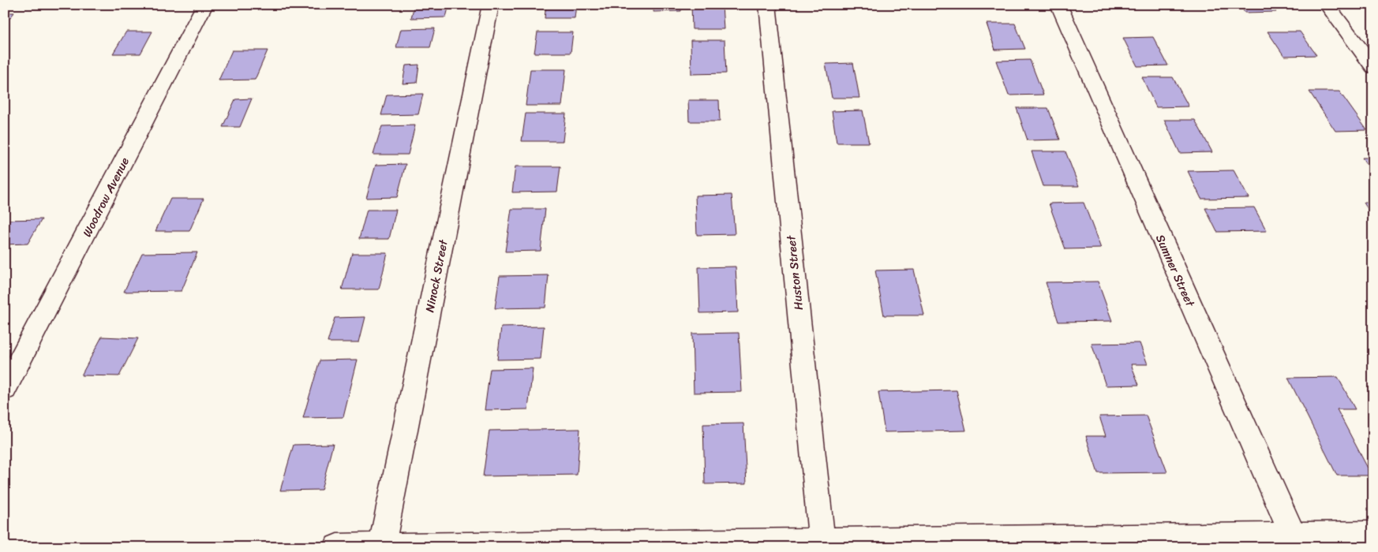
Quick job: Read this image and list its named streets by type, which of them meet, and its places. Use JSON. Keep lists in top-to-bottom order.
{
  "streets": {
    "street": [
      "Woodrow Avenue",
      "Sumner Street",
      "Huston Street",
      "Ninock Street"
    ]
  }
}
